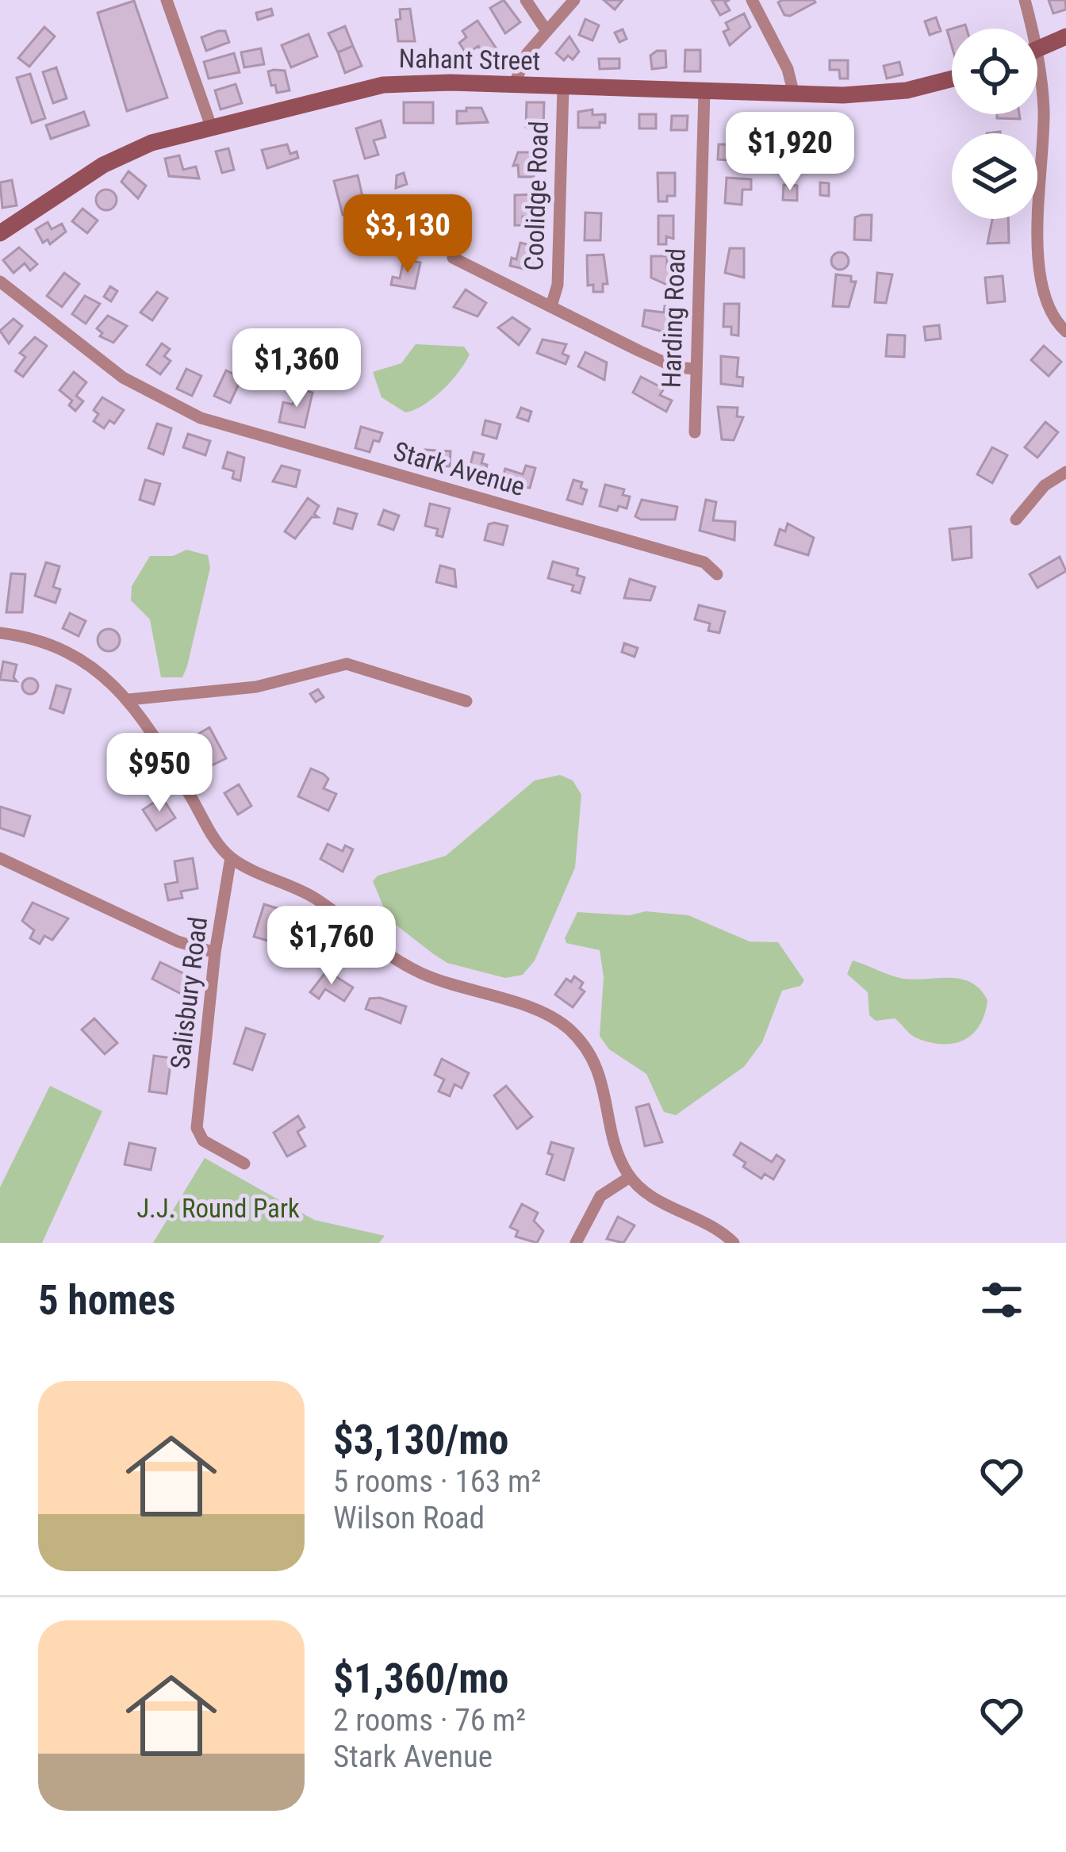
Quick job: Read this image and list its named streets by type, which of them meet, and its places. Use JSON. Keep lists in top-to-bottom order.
{
  "streets": {
    "main road": ["Nahant Street"],
    "street": [
      "Coolidge Road",
      "Harding Road",
      "Stark Avenue",
      "Salisbury Road"
    ]
  },
  "crossings": [
    ["Nahant Street", "Coolidge Road"],
    ["Nahant Street", "Harding Road"]
  ],
  "parks": ["J.J. Round Park"],
  "page": {
    "price": [
      "$1,920",
      "$3,130",
      "$1,360",
      "$950",
      "$1,760"
    ],
    "heading": "5 homes",
    "list": [
      {
        "name": "$3,130/mo",
        "note": "5 rooms · 163 m² · Wilson Road"
      },
      {
        "name": "$1,360/mo",
        "note": "2 rooms · 76 m² · Stark Avenue"
      }
    ]
  }
}
